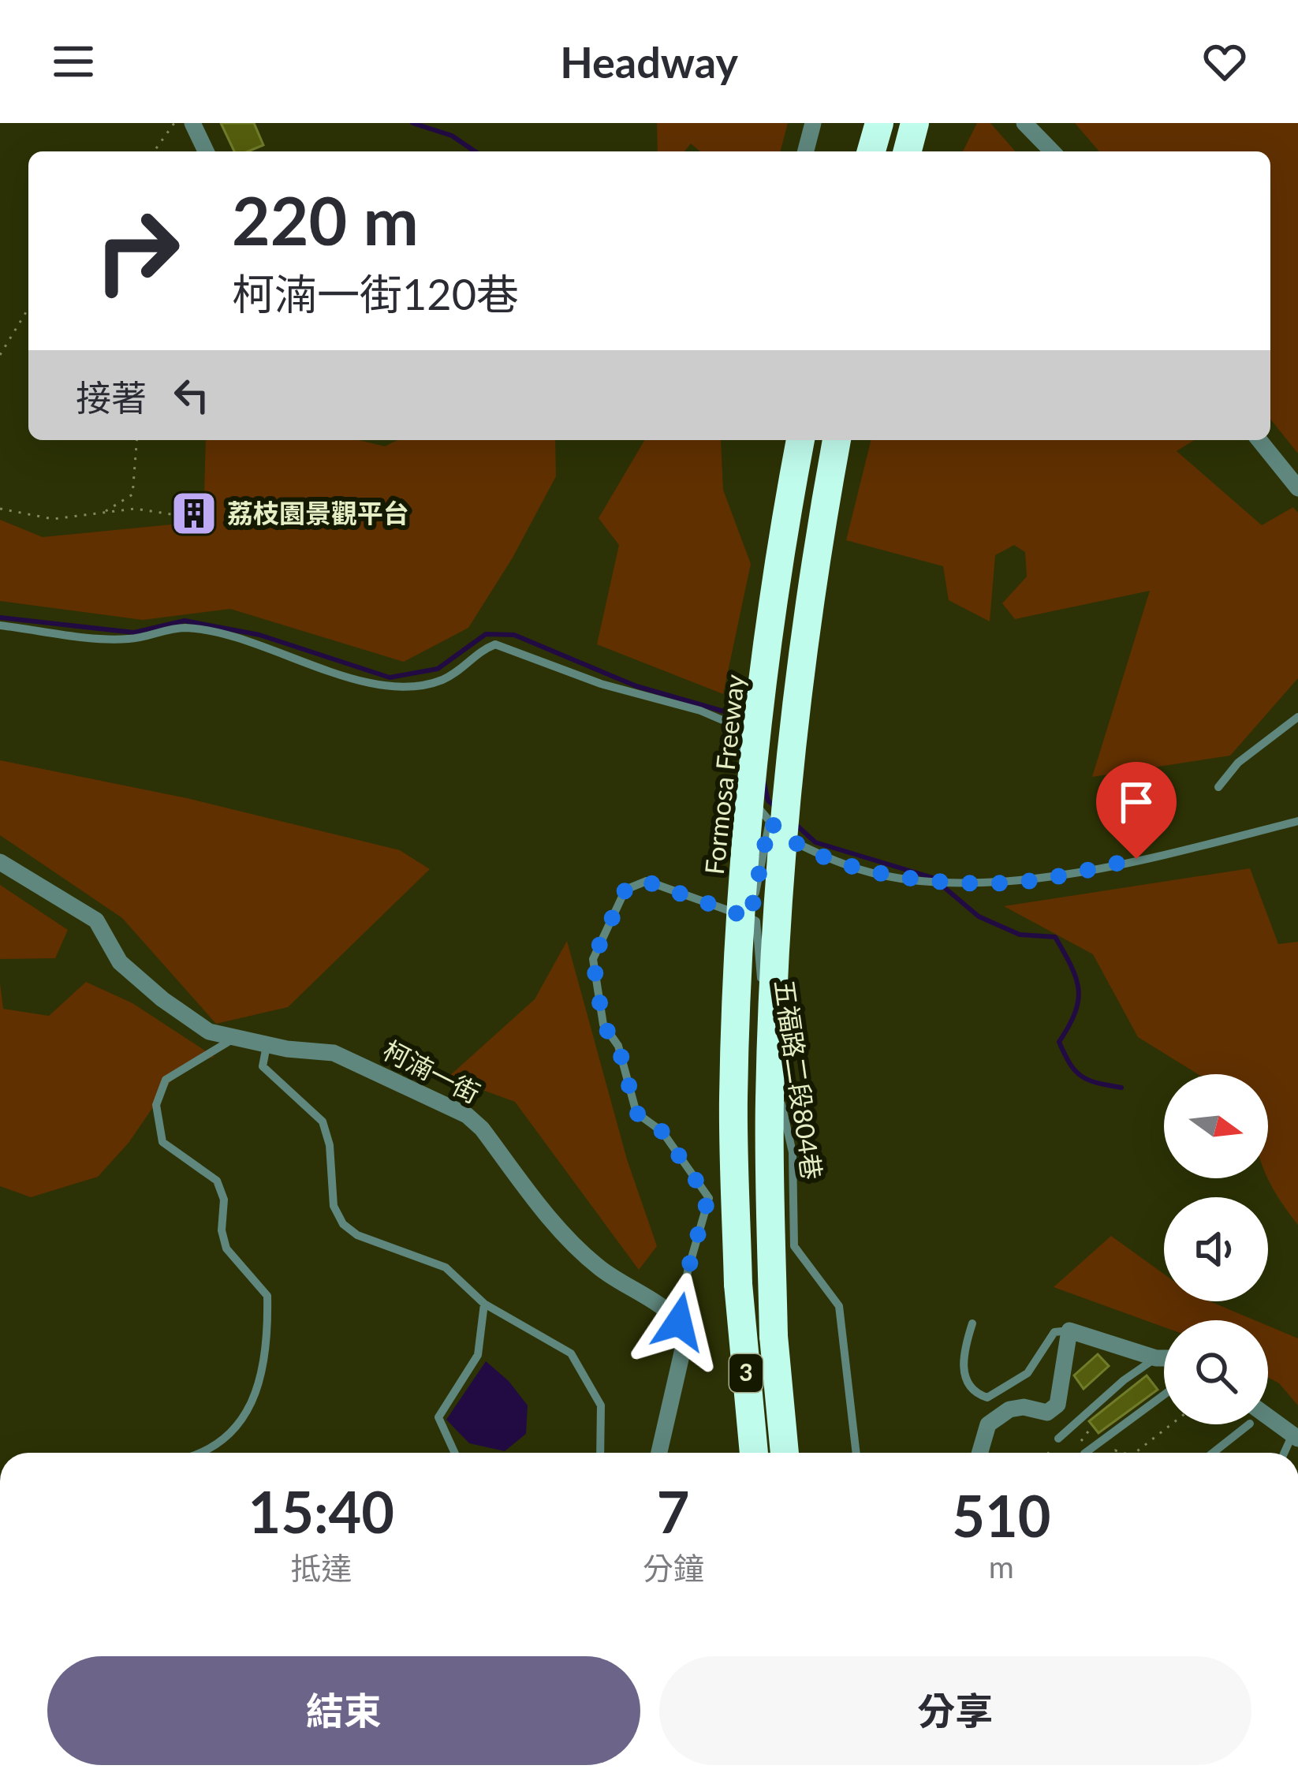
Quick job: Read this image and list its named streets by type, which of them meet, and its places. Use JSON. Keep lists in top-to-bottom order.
{
  "streets": {
    "highway": ["Formosa Freeway", "3"],
    "street": ["柯湳一街"],
    "lane": ["五福路二段804巷"]
  },
  "places": {
    "building": ["荔枝園景觀平台"]
  },
  "north": "right",
  "page": {
    "header": "Headway",
    "turn": ["220 m", "柯湳一街120巷"],
    "then": "接著",
    "eta": [
      "15:40",
      "抵達",
      "7",
      "分鐘",
      "510",
      "m"
    ],
    "buttons": ["結束", "分享"]
  }
}
